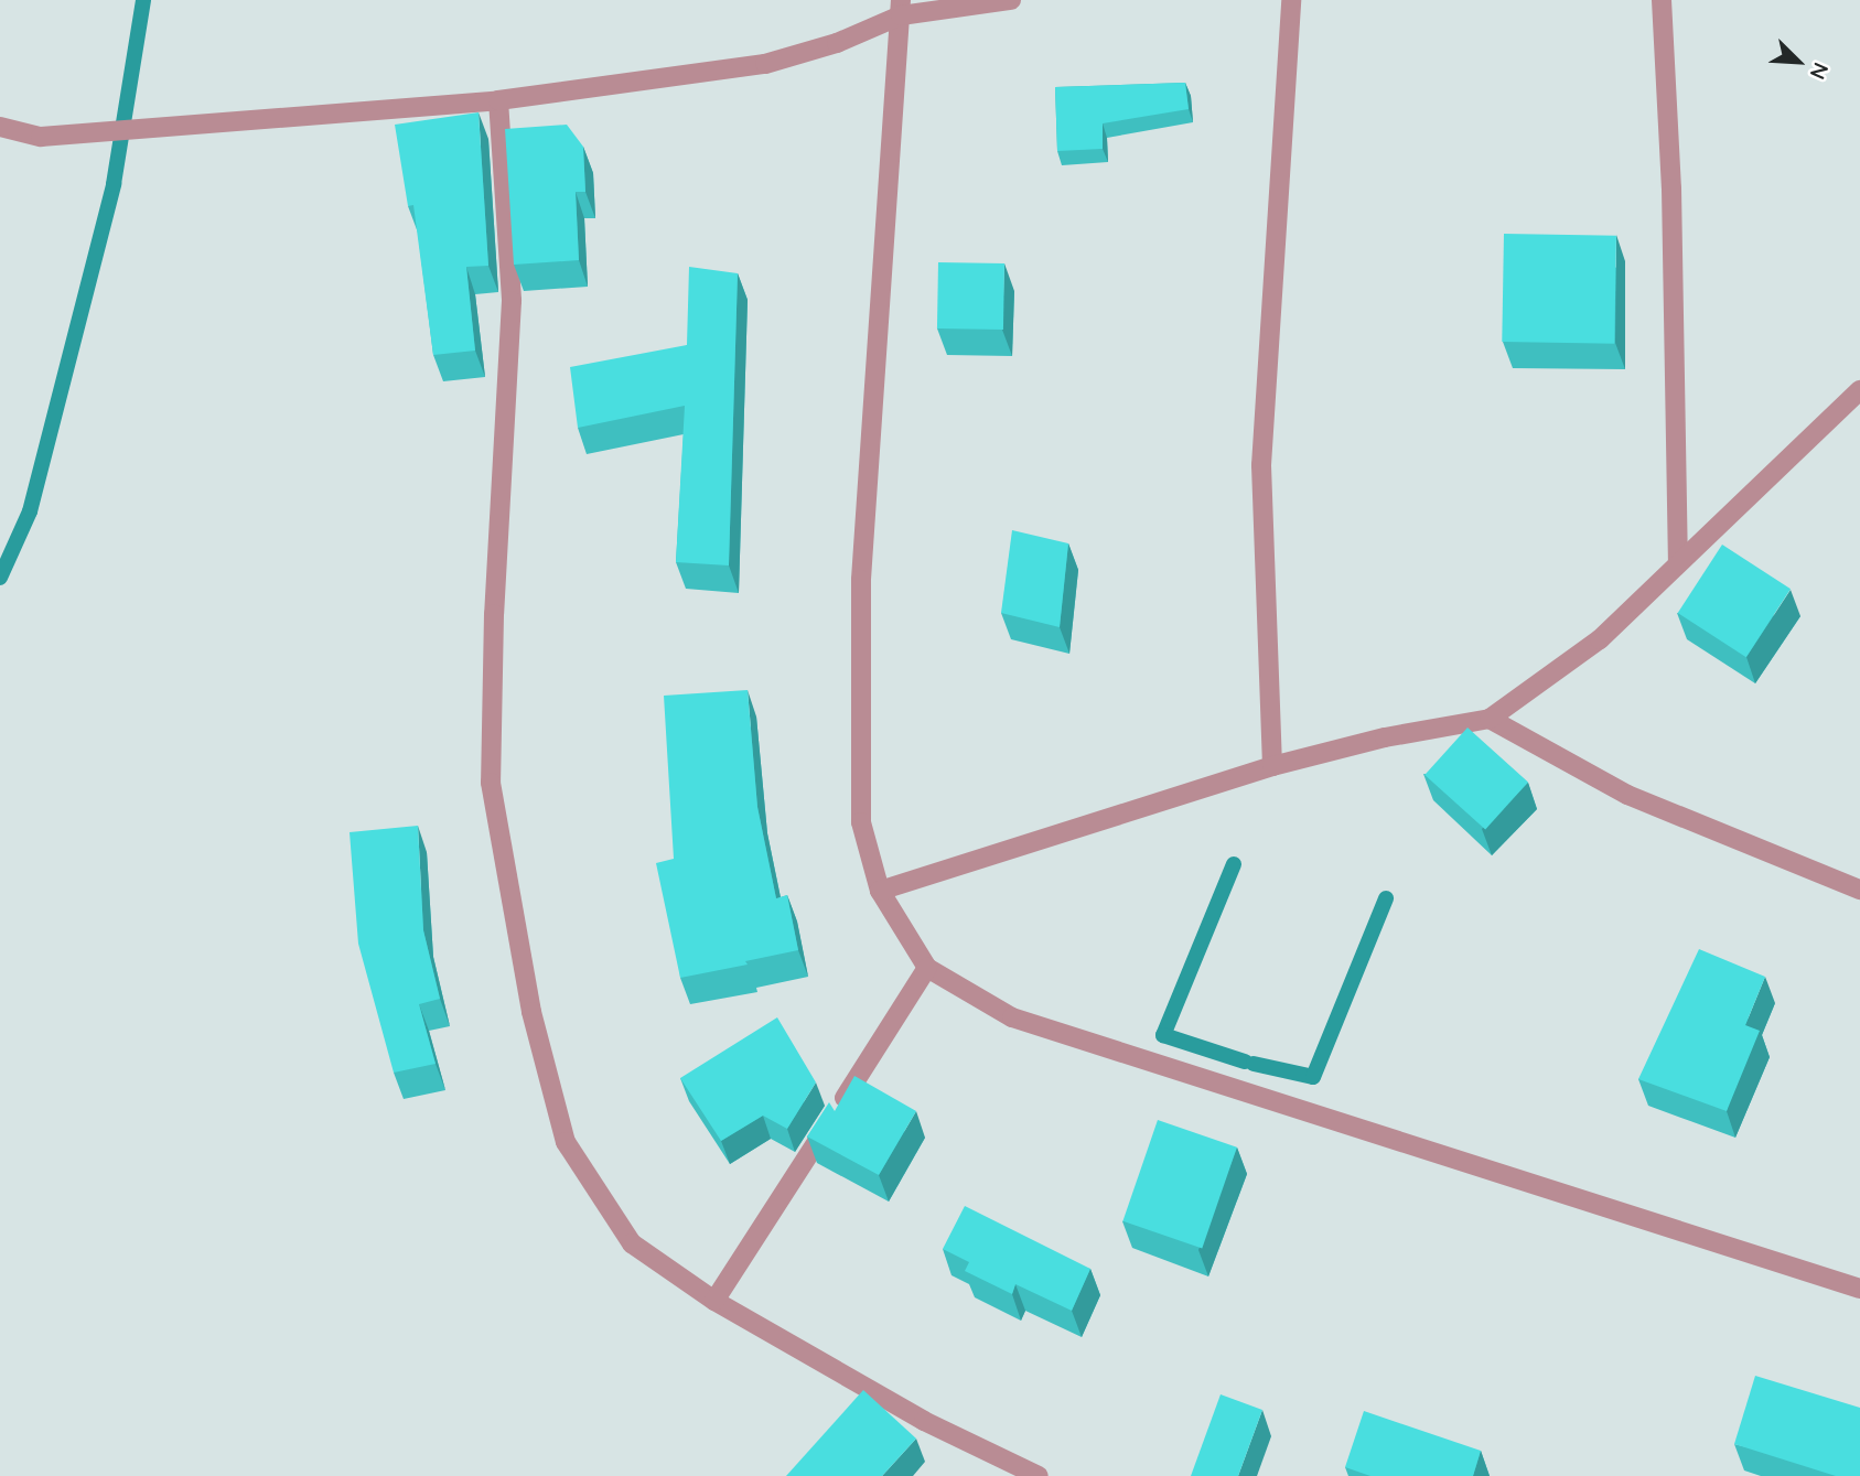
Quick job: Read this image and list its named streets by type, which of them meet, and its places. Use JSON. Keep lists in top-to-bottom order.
{
  "north": "bottom right"
}
